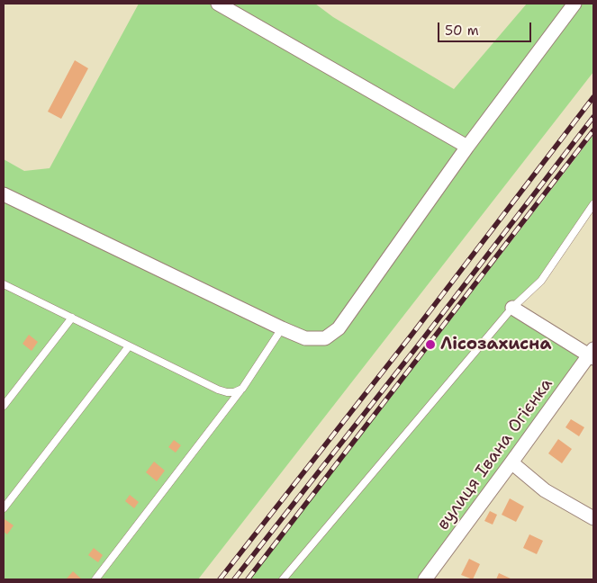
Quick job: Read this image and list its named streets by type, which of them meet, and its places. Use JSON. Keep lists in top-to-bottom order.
{
  "streets": {
    "street": ["вулиця Івана Огієнка"]
  },
  "places": ["Лісозахисна"],
  "scale_bar": "50 m"
}
